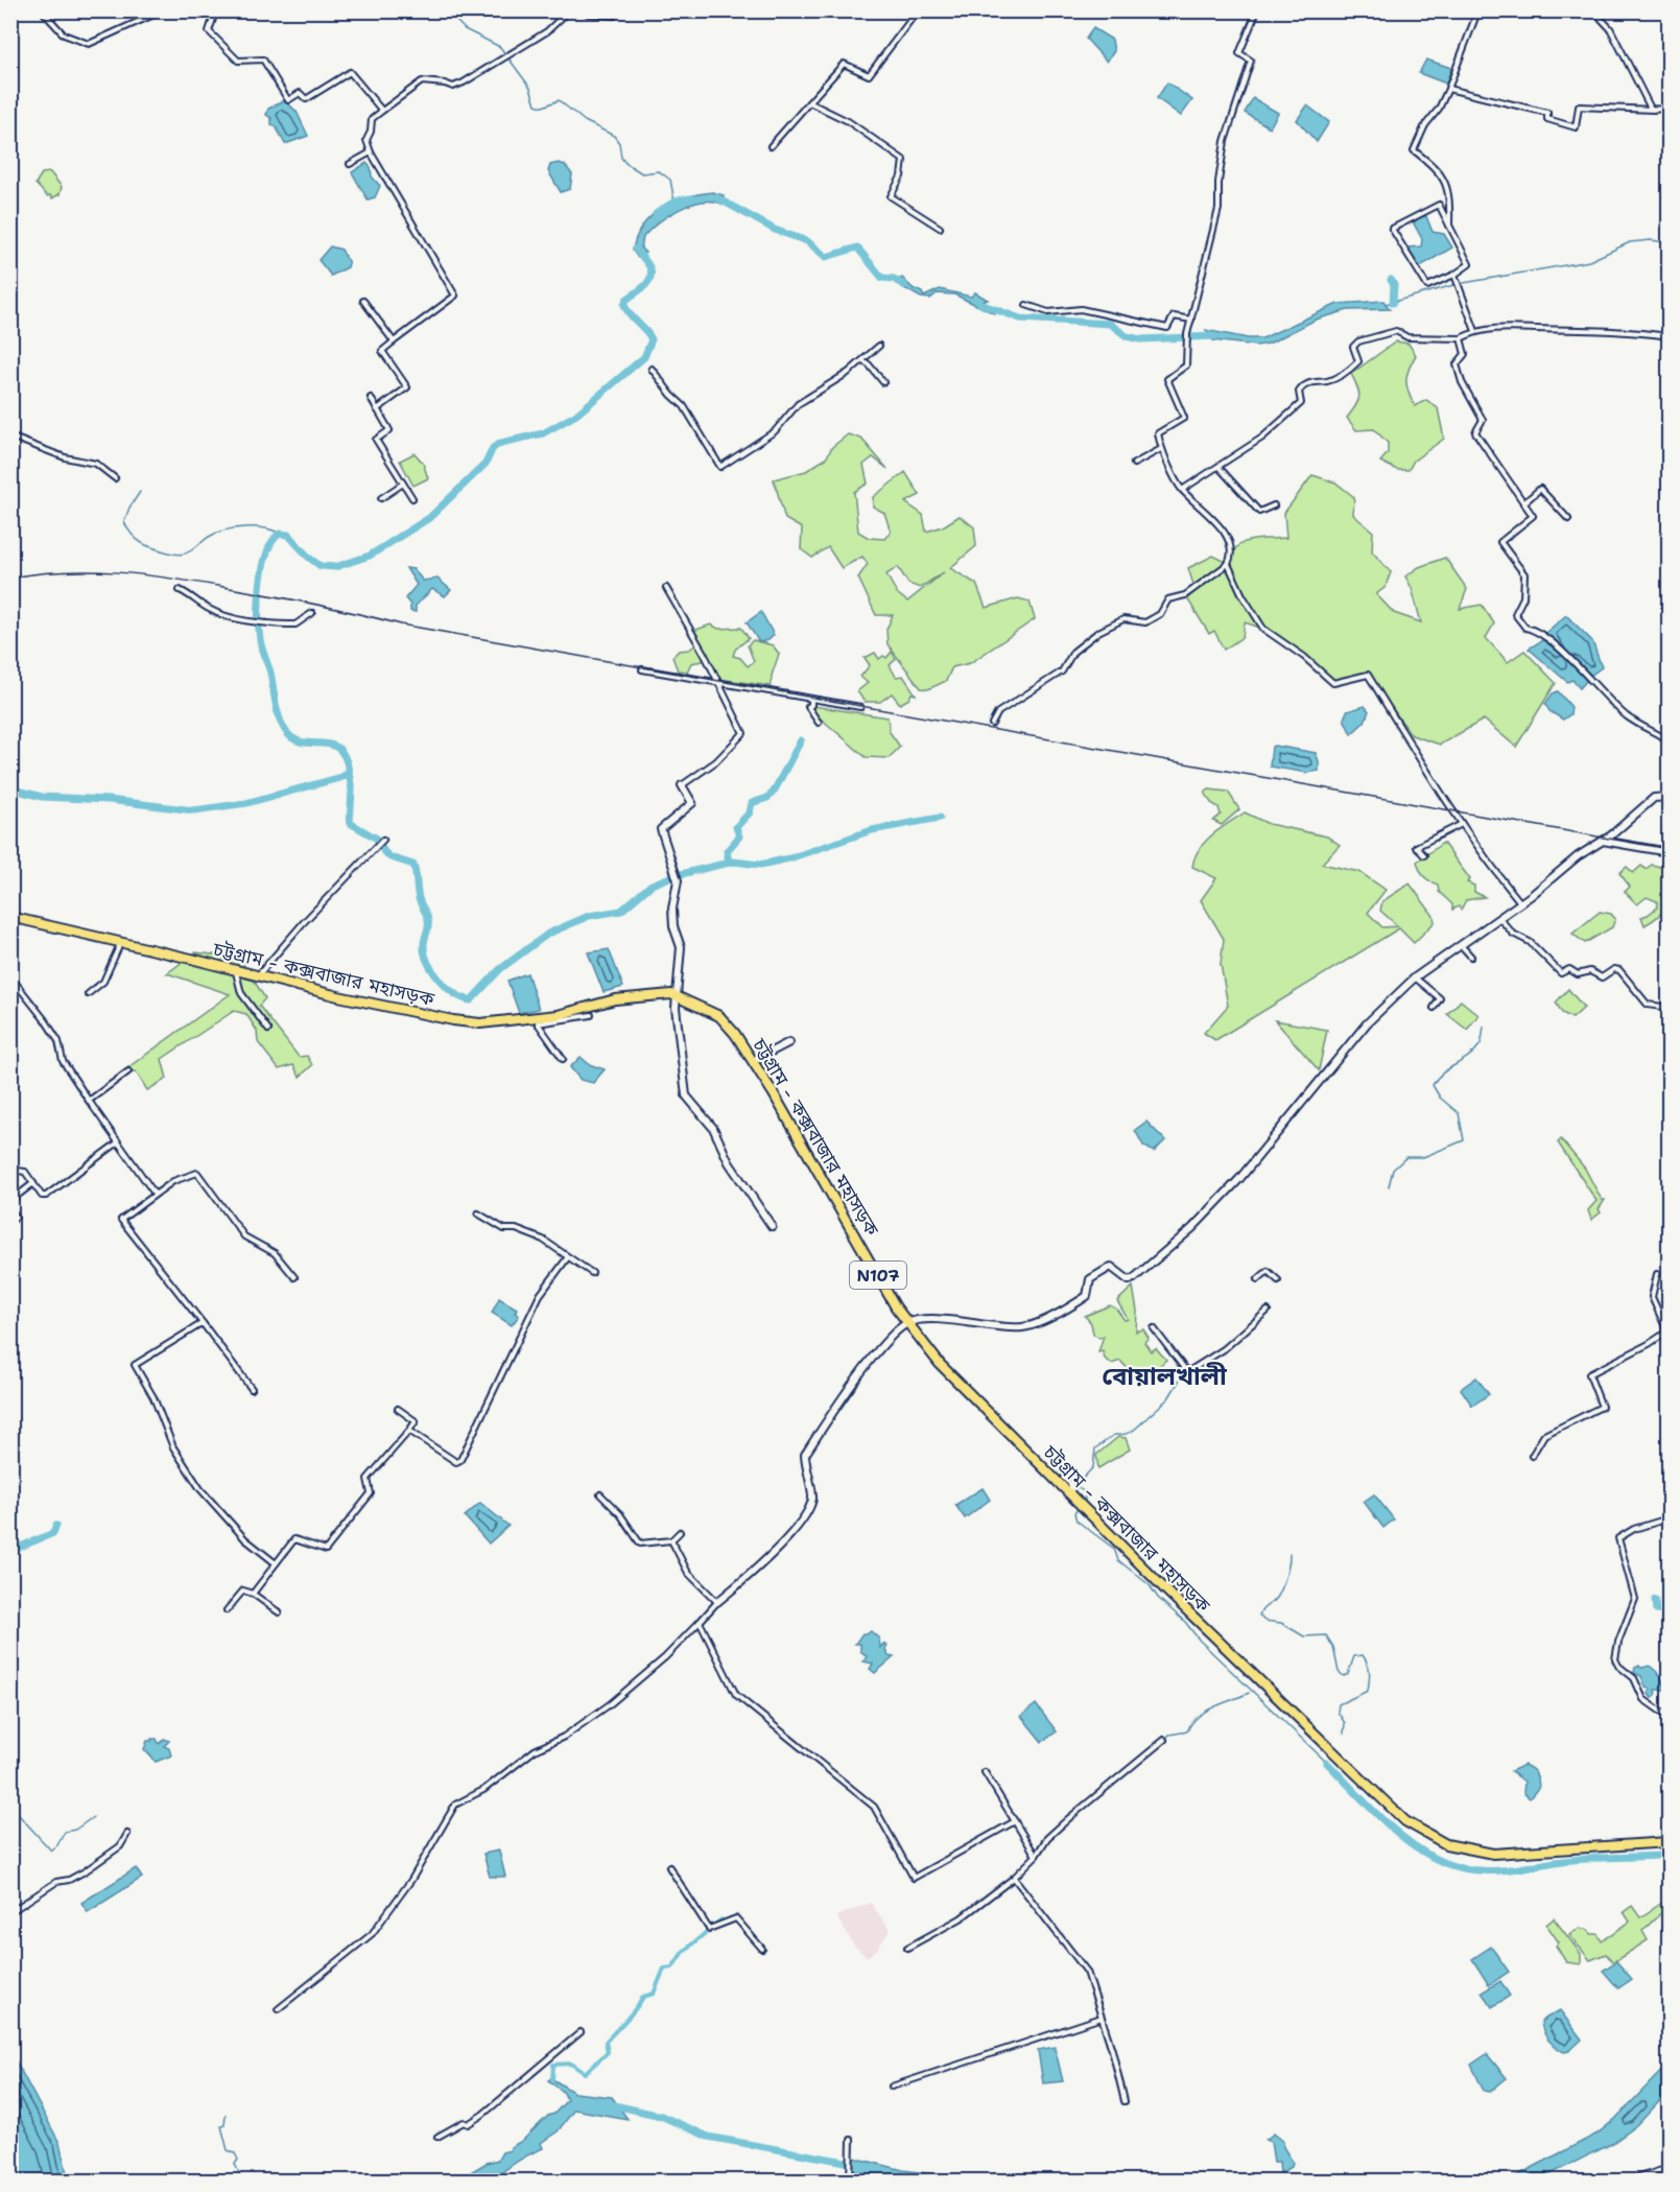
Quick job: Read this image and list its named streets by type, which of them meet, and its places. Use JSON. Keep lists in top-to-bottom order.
{
  "streets": {
    "highway": ["চট্টগ্রাম - কক্সবাজার মহাসড়ক", "N107"]
  },
  "districts": ["বোয়ালখালী"]
}
